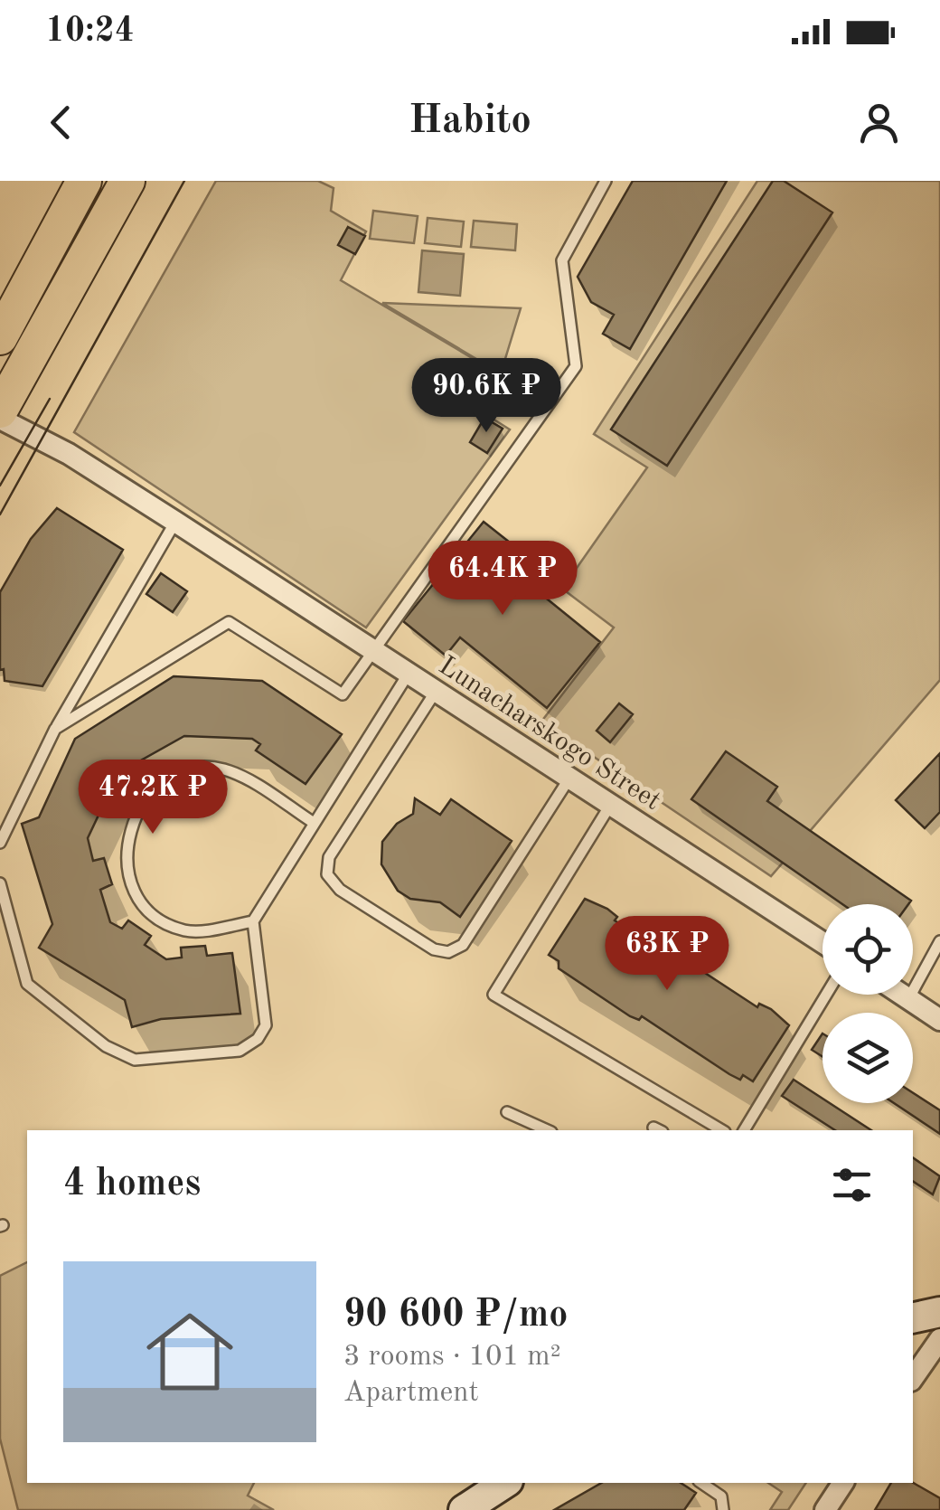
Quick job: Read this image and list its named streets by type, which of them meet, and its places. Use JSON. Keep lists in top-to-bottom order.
{
  "streets": {
    "street": ["Lunacharskogo Street"]
  },
  "page": {
    "status": "10:24",
    "header": "Habito",
    "price": [
      "90.6K ₽",
      "64.4K ₽",
      "47.2K ₽",
      "63K ₽"
    ],
    "heading": "4 homes",
    "list": [
      {
        "name": "90 600 ₽/mo",
        "note": "3 rooms · 101 m² · Apartment"
      }
    ]
  }
}
